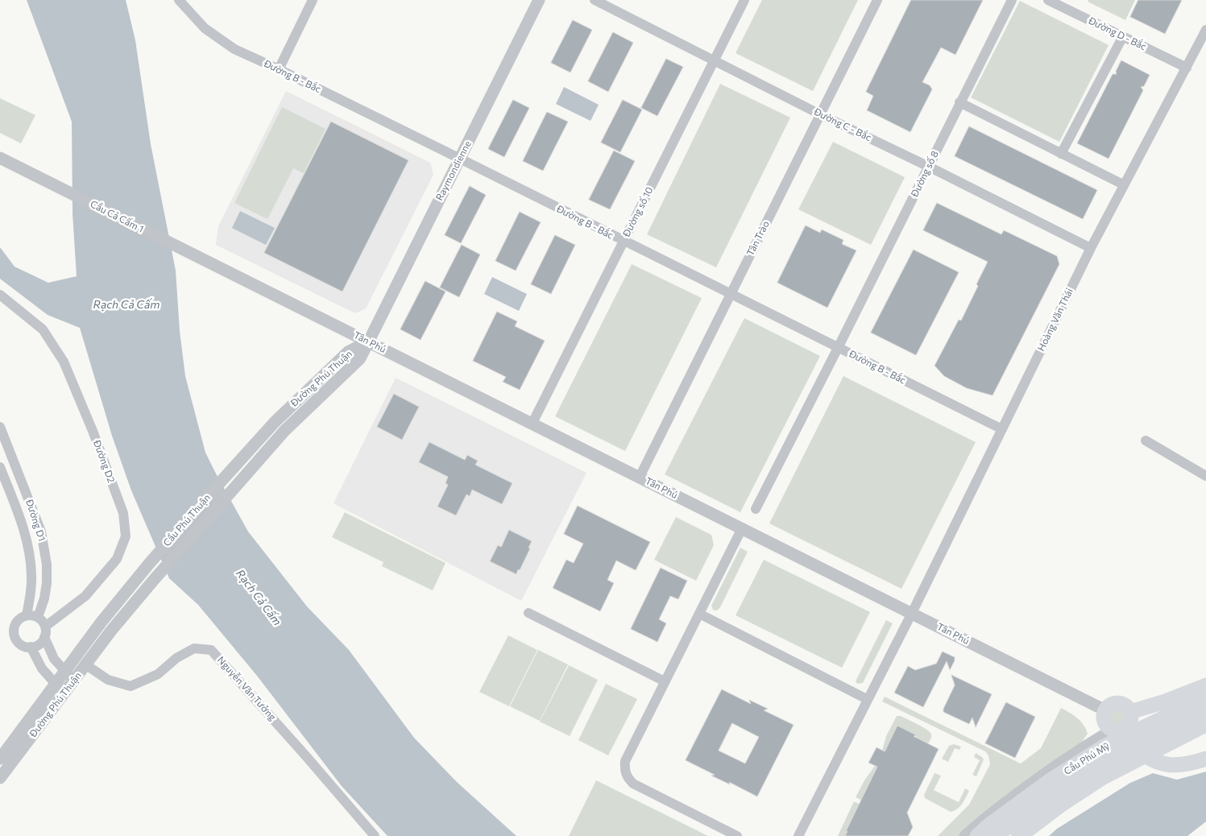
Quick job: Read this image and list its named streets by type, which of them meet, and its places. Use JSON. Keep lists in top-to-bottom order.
{
  "streets": {
    "highway": ["Cầu Phú Mỹ"],
    "street": [
      "Đường D - Bắc",
      "Đường B - Bắc",
      "Đường C - Bắc",
      "Raymondienne",
      "Đường số 8",
      "Đường số 10",
      "Cầu Cả Cấm 1",
      "Tân Trào",
      "Hoàng Văn Thái",
      "Tân Phú",
      "Đường Phú Thuận",
      "Đường D2",
      "Đường D1",
      "Cầu Phú Thuận",
      "Nguyễn Văn Tưởng"
    ]
  },
  "crossings": [
    ["Đường D - Bắc", "Hoàng Văn Thái"],
    ["Đường B - Bắc", "Raymondienne"],
    ["Đường B - Bắc", "Đường số 8"],
    ["Đường B - Bắc", "Đường số 10"],
    ["Đường B - Bắc", "Tân Trào"],
    ["Đường B - Bắc", "Hoàng Văn Thái"],
    ["Đường C - Bắc", "Đường số 8"],
    ["Đường C - Bắc", "Đường số 10"],
    ["Đường C - Bắc", "Tân Trào"],
    ["Đường C - Bắc", "Hoàng Văn Thái"],
    ["Raymondienne", "Tân Phú"],
    ["Raymondienne", "Đường Phú Thuận"],
    ["Đường số 10", "Tân Phú"],
    ["Cầu Cả Cấm 1", "Tân Phú"],
    ["Tân Trào", "Tân Phú"],
    ["Hoàng Văn Thái", "Tân Phú"],
    ["Tân Phú", "Đường Phú Thuận"],
    ["Đường Phú Thuận", "Cầu Phú Thuận"],
    ["Đường Phú Thuận", "Nguyễn Văn Tưởng"],
    ["Đường D2", "Đường D1"]
  ],
  "water": ["Rạch Cả Cấm"]
}
